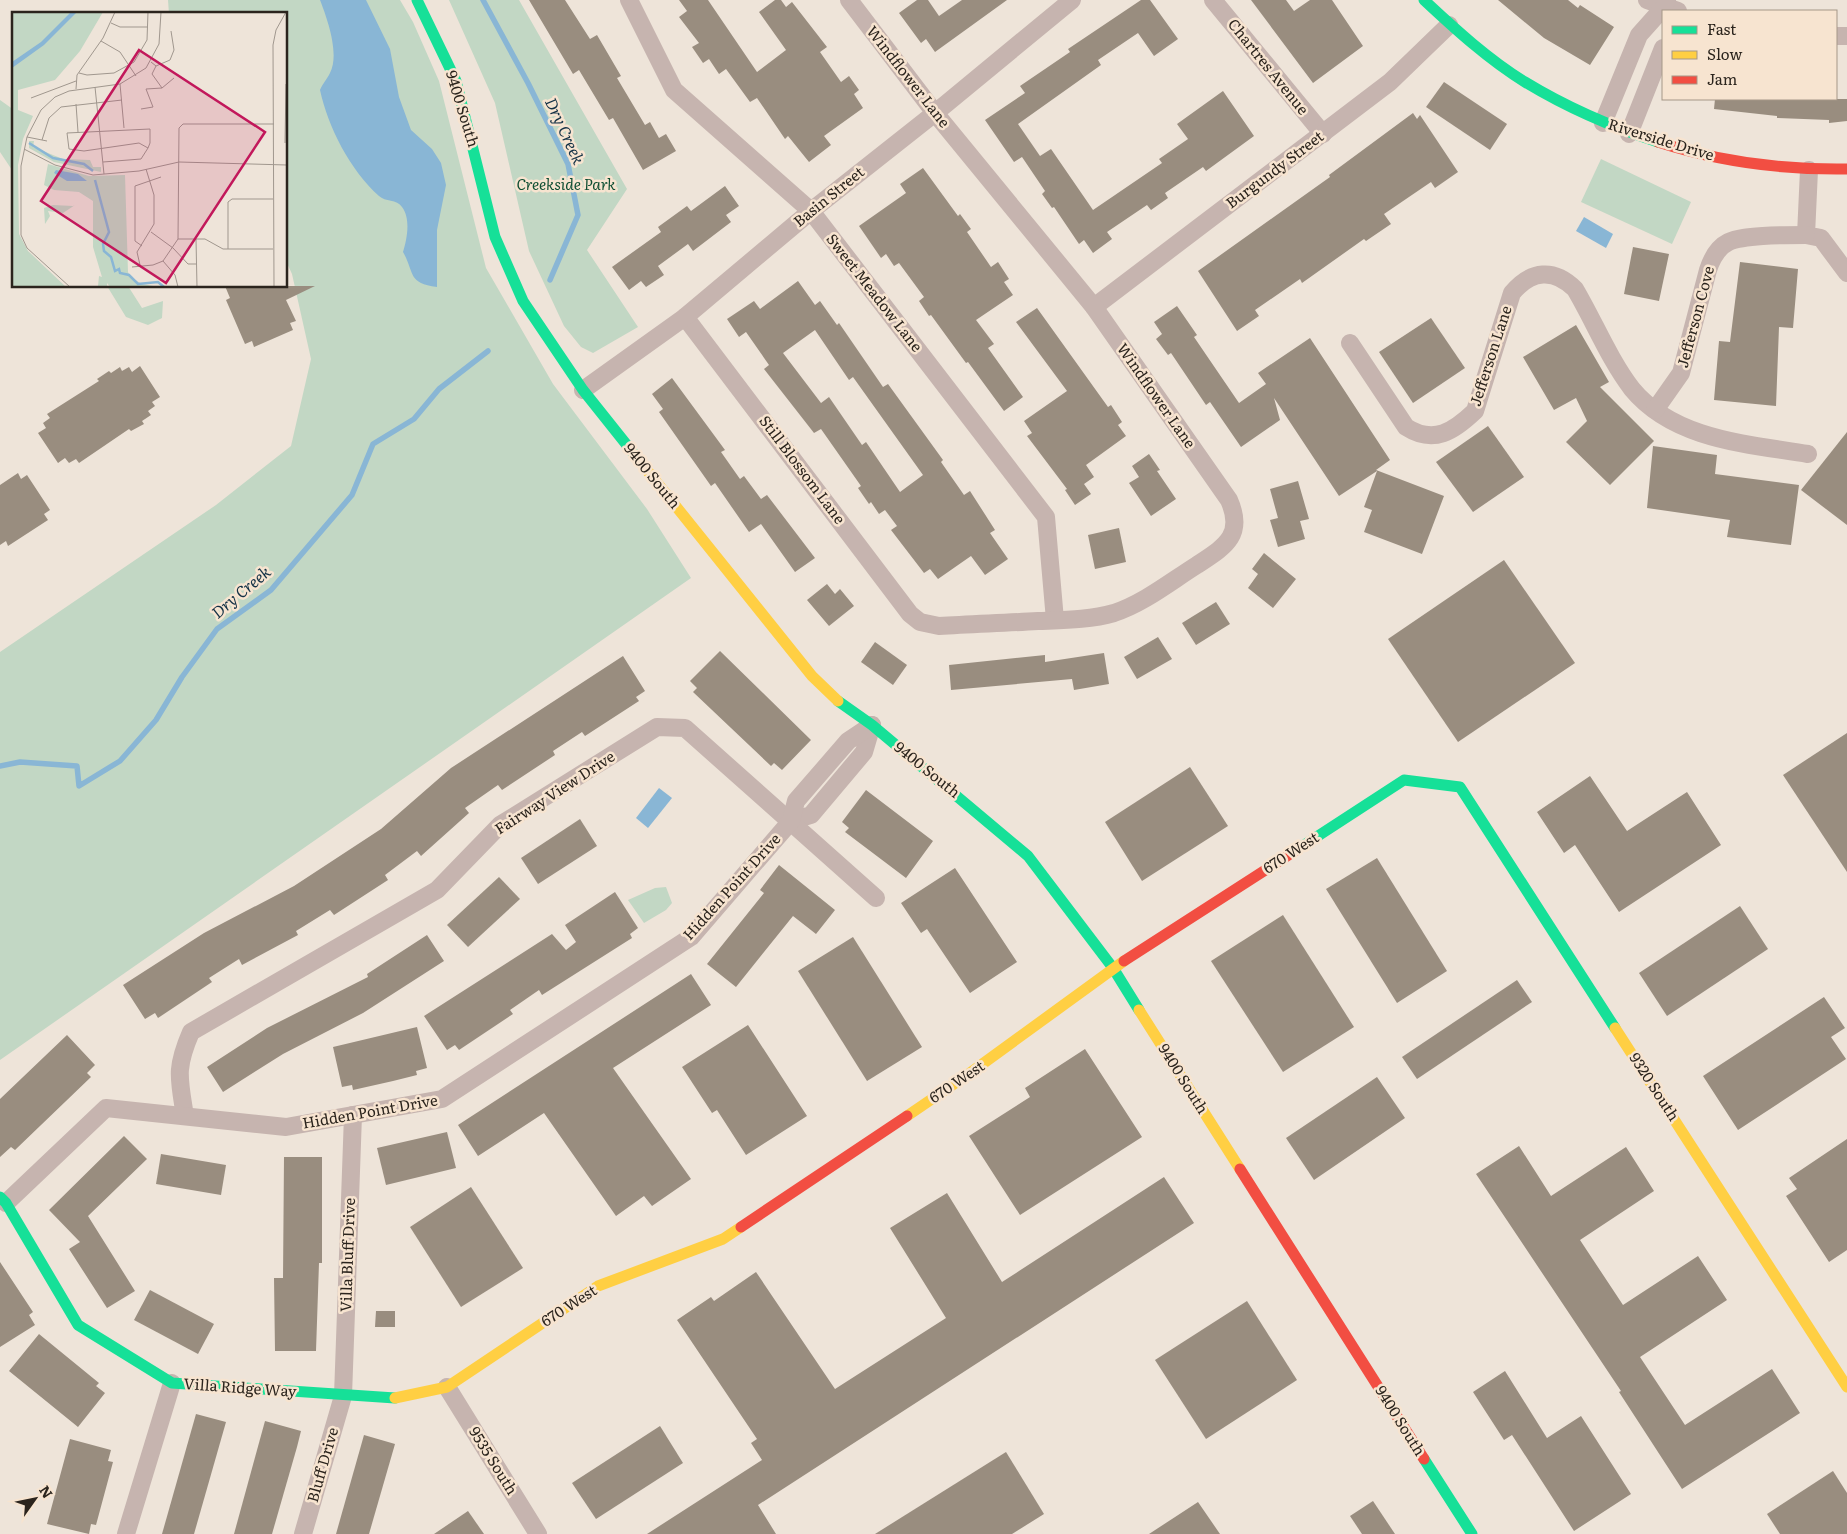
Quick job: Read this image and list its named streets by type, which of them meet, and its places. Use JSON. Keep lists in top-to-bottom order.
{
  "streets": {
    "street": [
      "Chartres Avenue",
      "Windflower Lane",
      "9400 South",
      "Riverside Drive",
      "Burgundy Street",
      "Basin Street",
      "Sweet Meadow Lane",
      "Jefferson Cove",
      "Jefferson Lane",
      "Still Blossom Lane",
      "Fairway View Drive",
      "670 West",
      "Hidden Point Drive",
      "9320 South",
      "Villa Bluff Drive",
      "Villa Ridge Way",
      "9535 South",
      "Bluff Drive"
    ]
  },
  "crossings": [
    ["Chartres Avenue", "Burgundy Street"],
    ["Windflower Lane", "Burgundy Street"],
    ["Windflower Lane", "Basin Street"],
    ["Windflower Lane", "Sweet Meadow Lane"],
    ["Windflower Lane", "Still Blossom Lane"],
    ["9400 South", "Basin Street"],
    ["9400 South", "670 West"],
    ["9400 South", "Hidden Point Drive"],
    ["Riverside Drive", "Burgundy Street"],
    ["Basin Street", "Sweet Meadow Lane"],
    ["Basin Street", "Still Blossom Lane"],
    ["Jefferson Cove", "Jefferson Lane"],
    ["Fairway View Drive", "Hidden Point Drive"],
    ["670 West", "9320 South"],
    ["670 West", "Villa Ridge Way"],
    ["670 West", "9535 South"],
    ["Hidden Point Drive", "Villa Bluff Drive"],
    ["Hidden Point Drive", "Villa Ridge Way"],
    ["Villa Bluff Drive", "Villa Ridge Way"],
    ["Villa Bluff Drive", "Bluff Drive"],
    ["Villa Ridge Way", "9535 South"],
    ["Villa Ridge Way", "Bluff Drive"]
  ],
  "water": ["Dry Creek"],
  "parks": ["Creekside Park"],
  "legend": ["Fast", "Slow", "Jam"],
  "north": "top right"
}
